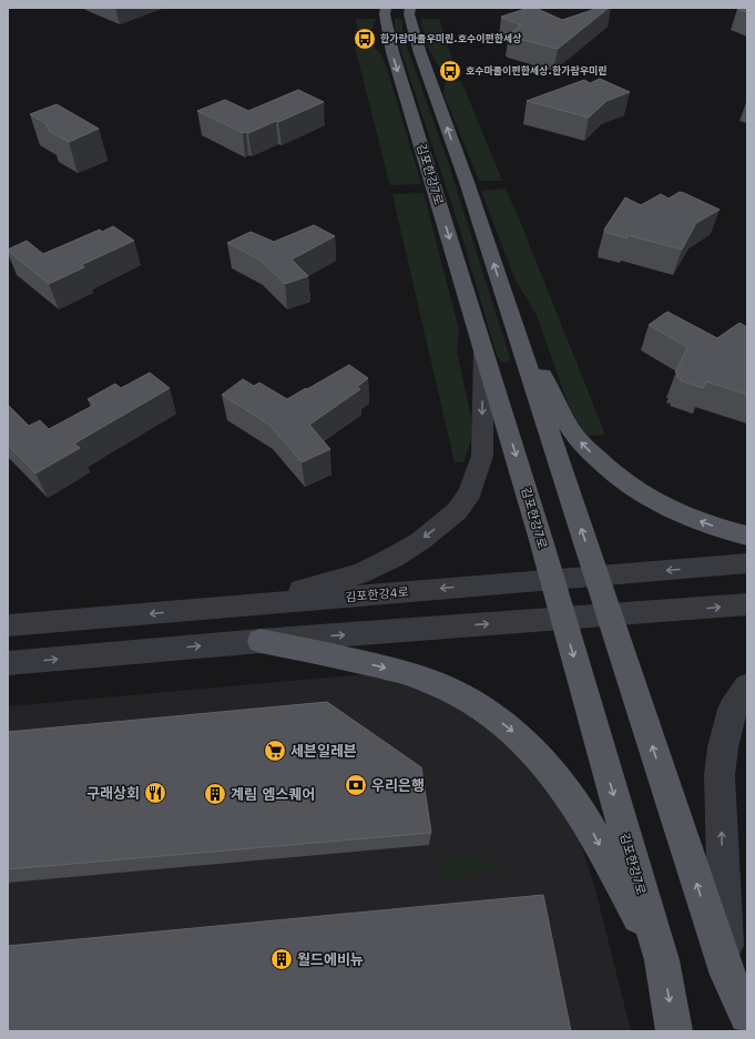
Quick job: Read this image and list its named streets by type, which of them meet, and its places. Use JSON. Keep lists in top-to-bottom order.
{
  "streets": {
    "main road": ["김포한강7로"],
    "street": ["김포한강4로"]
  },
  "crossings": [
    ["김포한강7로", "김포한강4로"]
  ],
  "places": {
    "bus stop": ["한가람마을우미린.호수이편한세상", "호수마을이편한세상.한가람우미린"],
    "supermarket": ["세븐일레븐"],
    "bank": ["우리은행"],
    "restaurant": ["구래상회"],
    "building": ["계림 엠스퀘어", "월드에비뉴"]
  }
}
